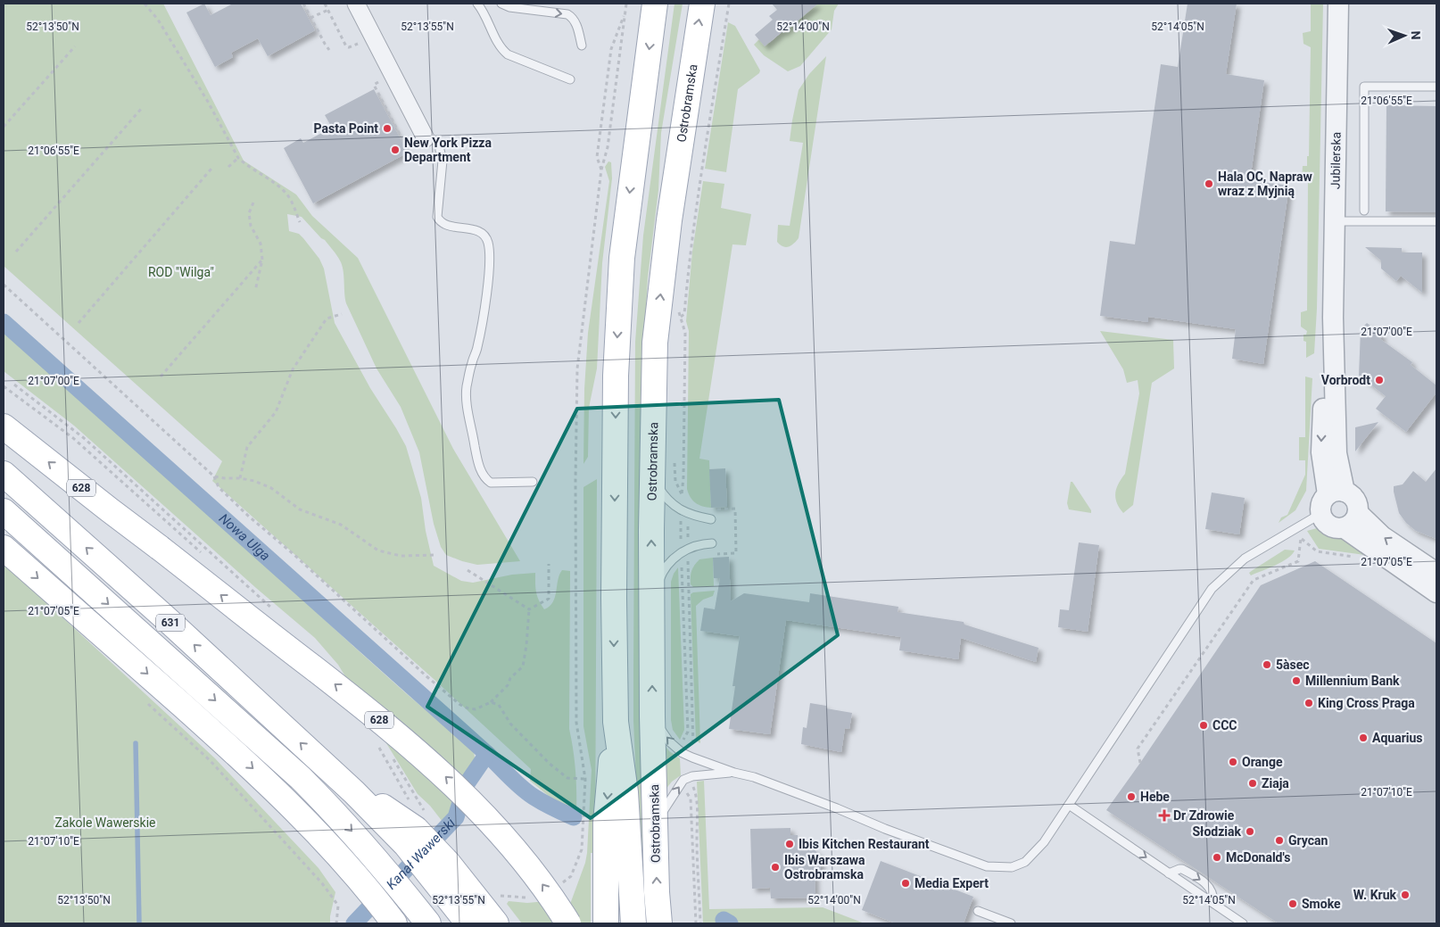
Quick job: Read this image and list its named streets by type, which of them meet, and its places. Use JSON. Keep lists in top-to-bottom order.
{
  "streets": {
    "main road": ["Ostrobramska", "628", "631"],
    "street": ["Jubilerska"]
  },
  "water": ["Nowa Ulga", "Kanał Wawerski"],
  "parks": ["ROD \"Wilga\"", "Zakole Wawerskie"],
  "places": {
    "other": [
      "Pasta Point",
      "New York Pizza Department",
      "Hala OC, Napraw wraz z Myjnią",
      "Vorbrodt",
      "5àsec",
      "Millennium Bank",
      "King Cross Praga",
      "CCC",
      "Aquarius",
      "Orange",
      "Ziaja",
      "Hebe",
      "Słodziak",
      "Grycan",
      "Ibis Kitchen Restaurant",
      "McDonald's",
      "Ibis Warszawa Ostrobramska",
      "Media Expert",
      "W. Kruk",
      "Smoke"
    ],
    "health": ["Dr Zdrowie"]
  },
  "north": "right",
  "coordinates": [
    "52°13'50\"N",
    "52°13'55\"N",
    "52°14'00\"N",
    "52°14'05\"N",
    "21°06'55\"E",
    "21°07'00\"E",
    "21°07'05\"E",
    "21°07'10\"E"
  ]
}
